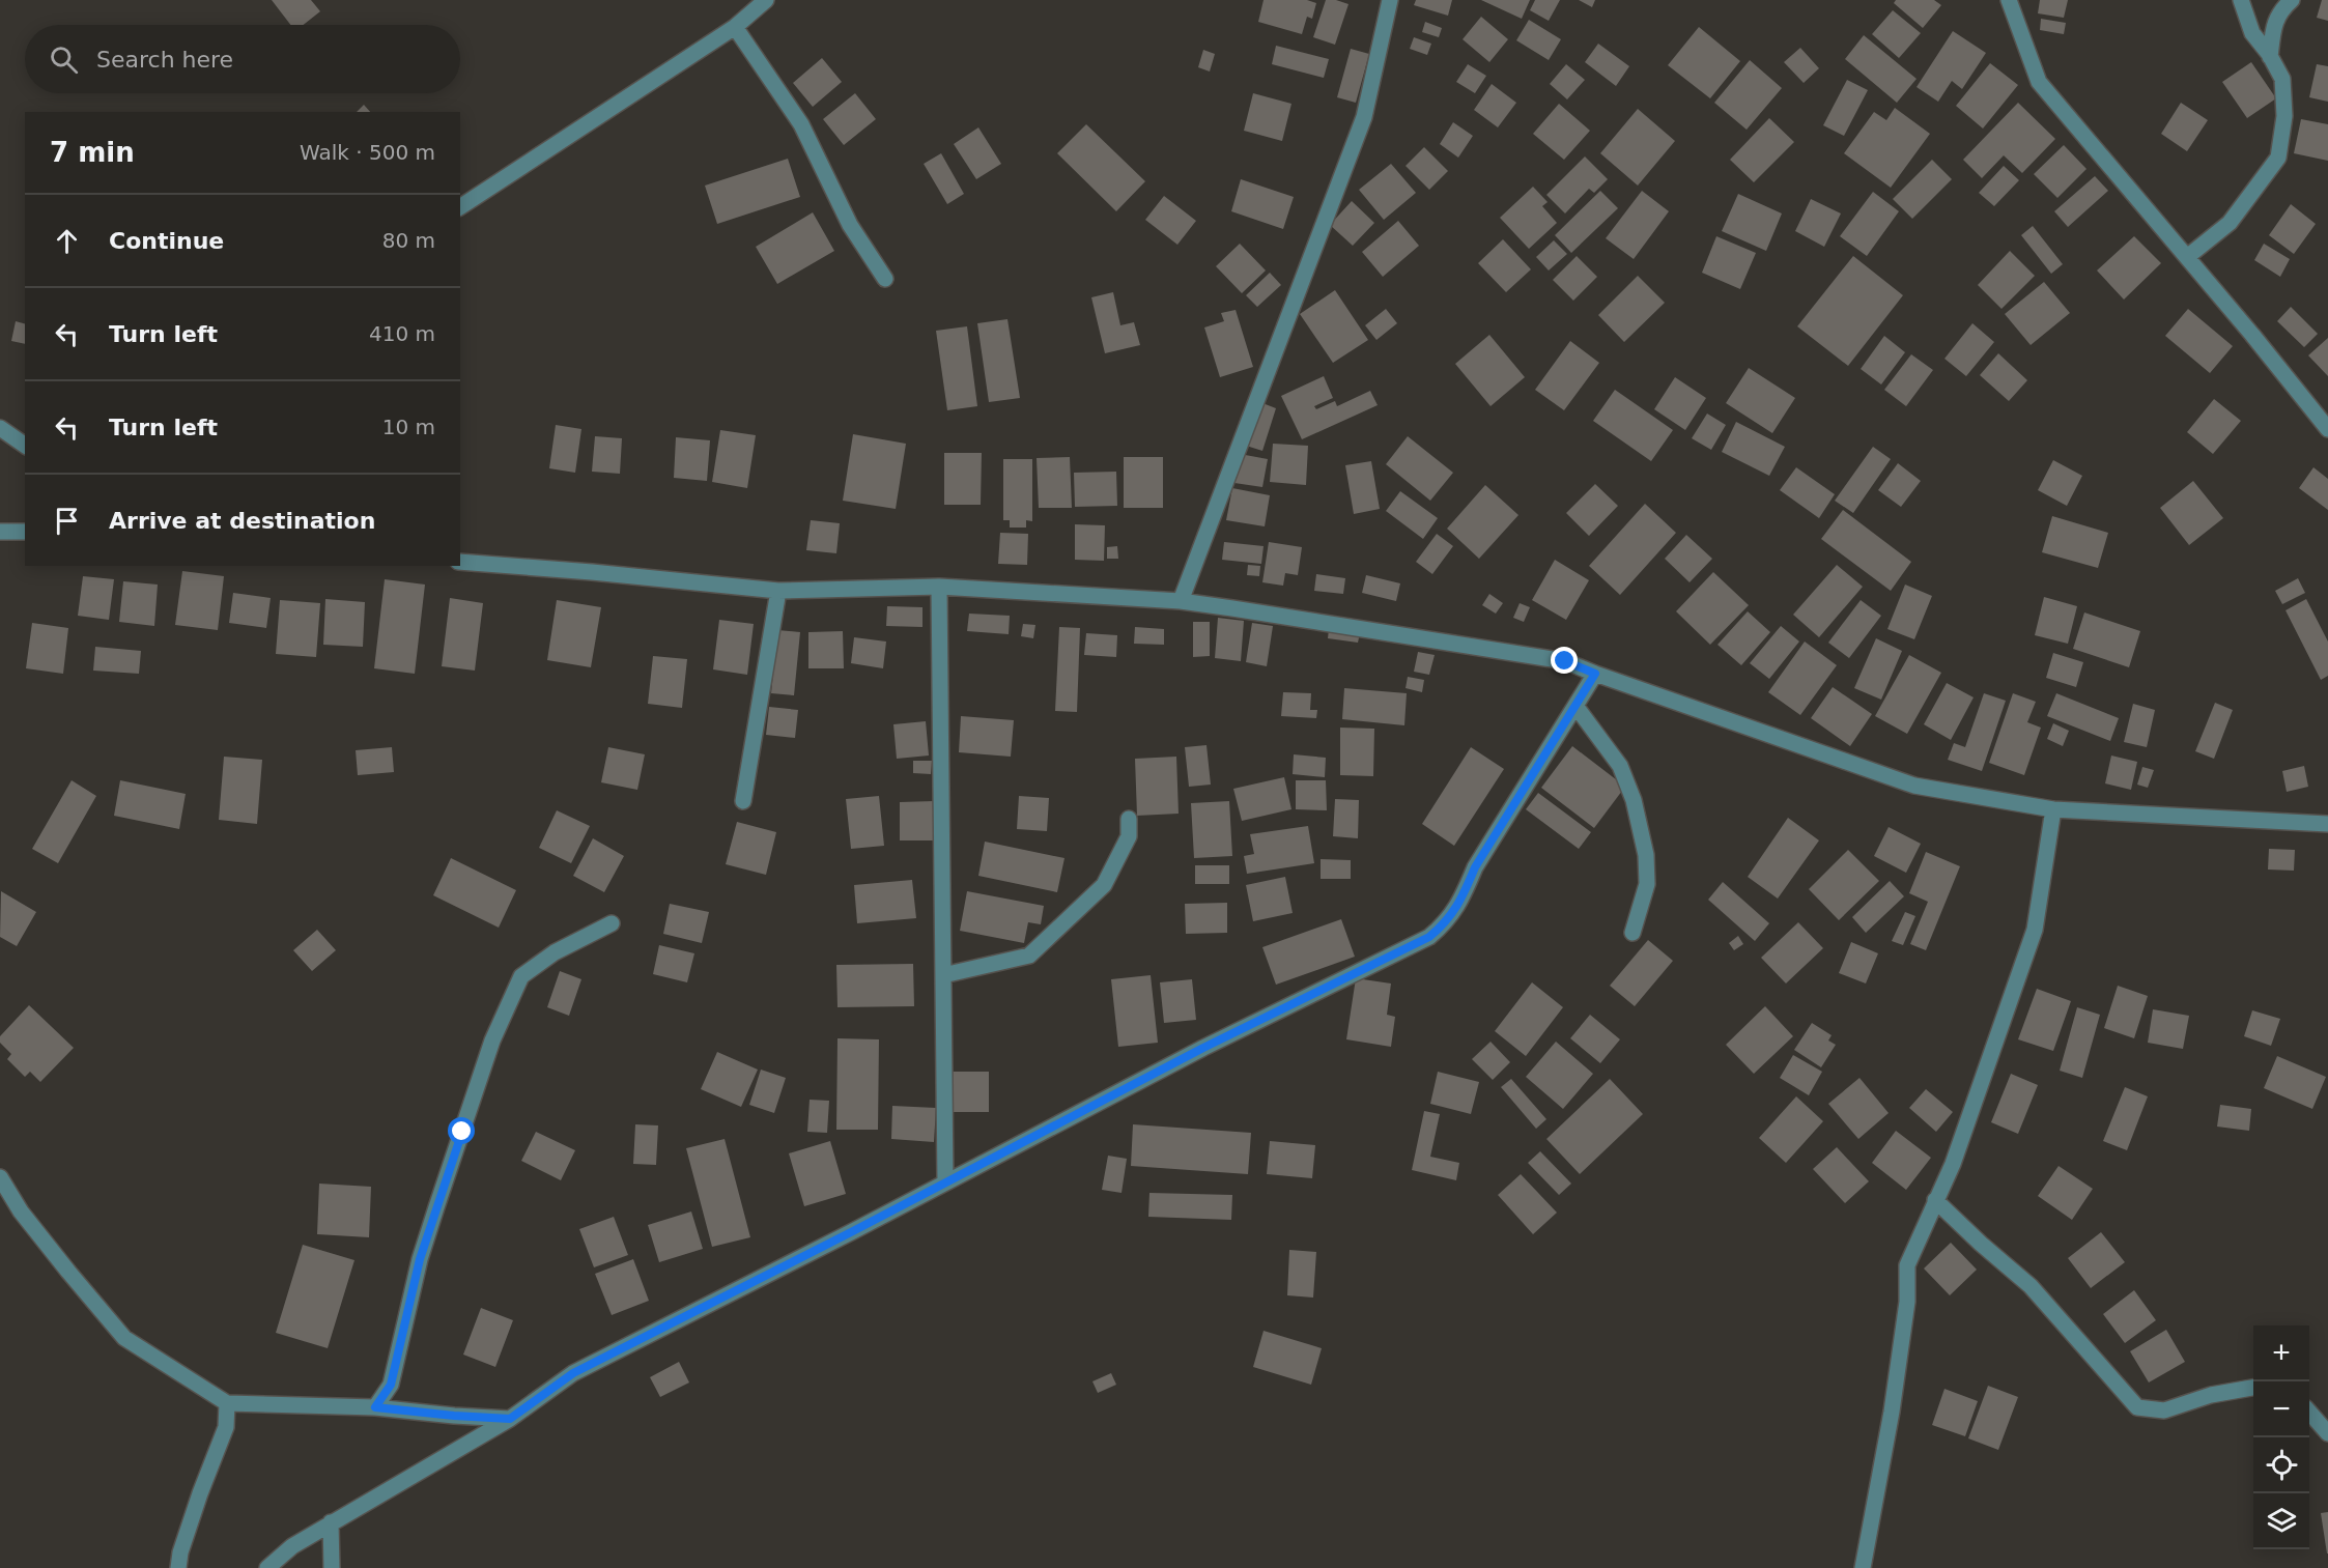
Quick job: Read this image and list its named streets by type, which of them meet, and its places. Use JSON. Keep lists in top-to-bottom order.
{
  "page": {
    "search": "Search here",
    "heading": ["7 min", "Walk · 500 m"],
    "list": [
      ["Continue", "80 m"],
      ["Turn left", "410 m"],
      ["Turn left", "10 m"],
      "Arrive at destination"
    ],
    "map_buttons": ["+", "−"]
  }
}
